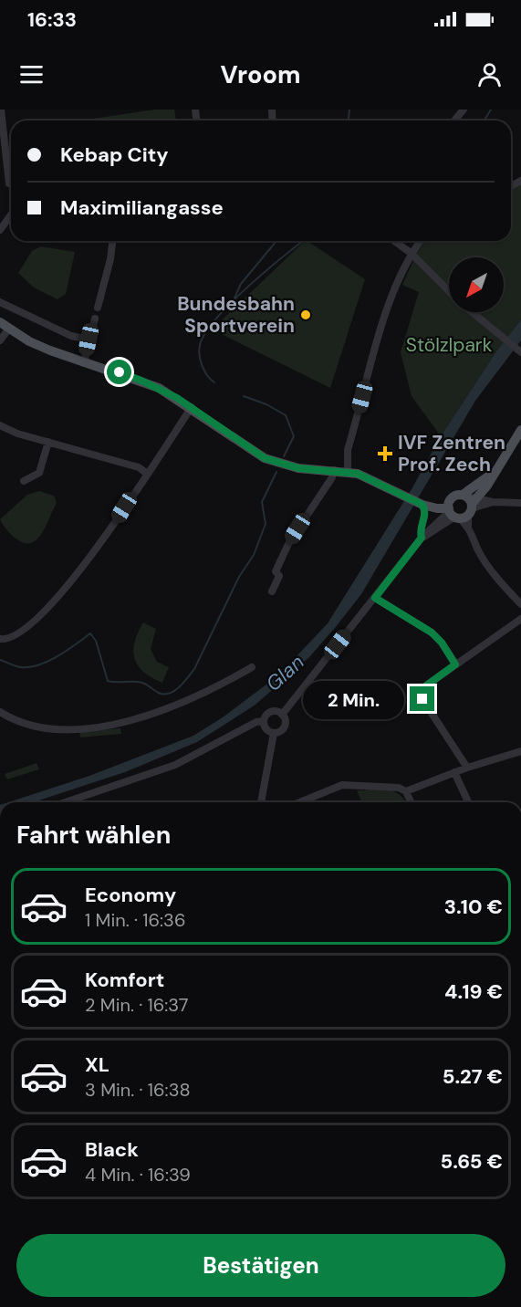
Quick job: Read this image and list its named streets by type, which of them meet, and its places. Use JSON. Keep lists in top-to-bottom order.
{
  "water": ["Glan"],
  "parks": ["Stölzlpark"],
  "places": {
    "other": ["Bundesbahn Sportverein"],
    "health": ["IVF Zentren Prof. Zech"]
  },
  "north": "bottom left",
  "page": {
    "status": "16:33",
    "header": "Vroom",
    "banner": ["Kebap City", "Maximiliangasse"],
    "bubble": "2 Min.",
    "heading": "Fahrt wählen",
    "list": [
      {
        "name": "Economy",
        "note": "1 Min. · 16:36",
        "value": "3.10 €"
      },
      {
        "name": "Komfort",
        "note": "2 Min. · 16:37",
        "value": "4.19 €"
      },
      {
        "name": "XL",
        "note": "3 Min. · 16:38",
        "value": "5.27 €"
      },
      {
        "name": "Black",
        "note": "4 Min. · 16:39",
        "value": "5.65 €"
      }
    ],
    "buttons": "Bestätigen"
  }
}
